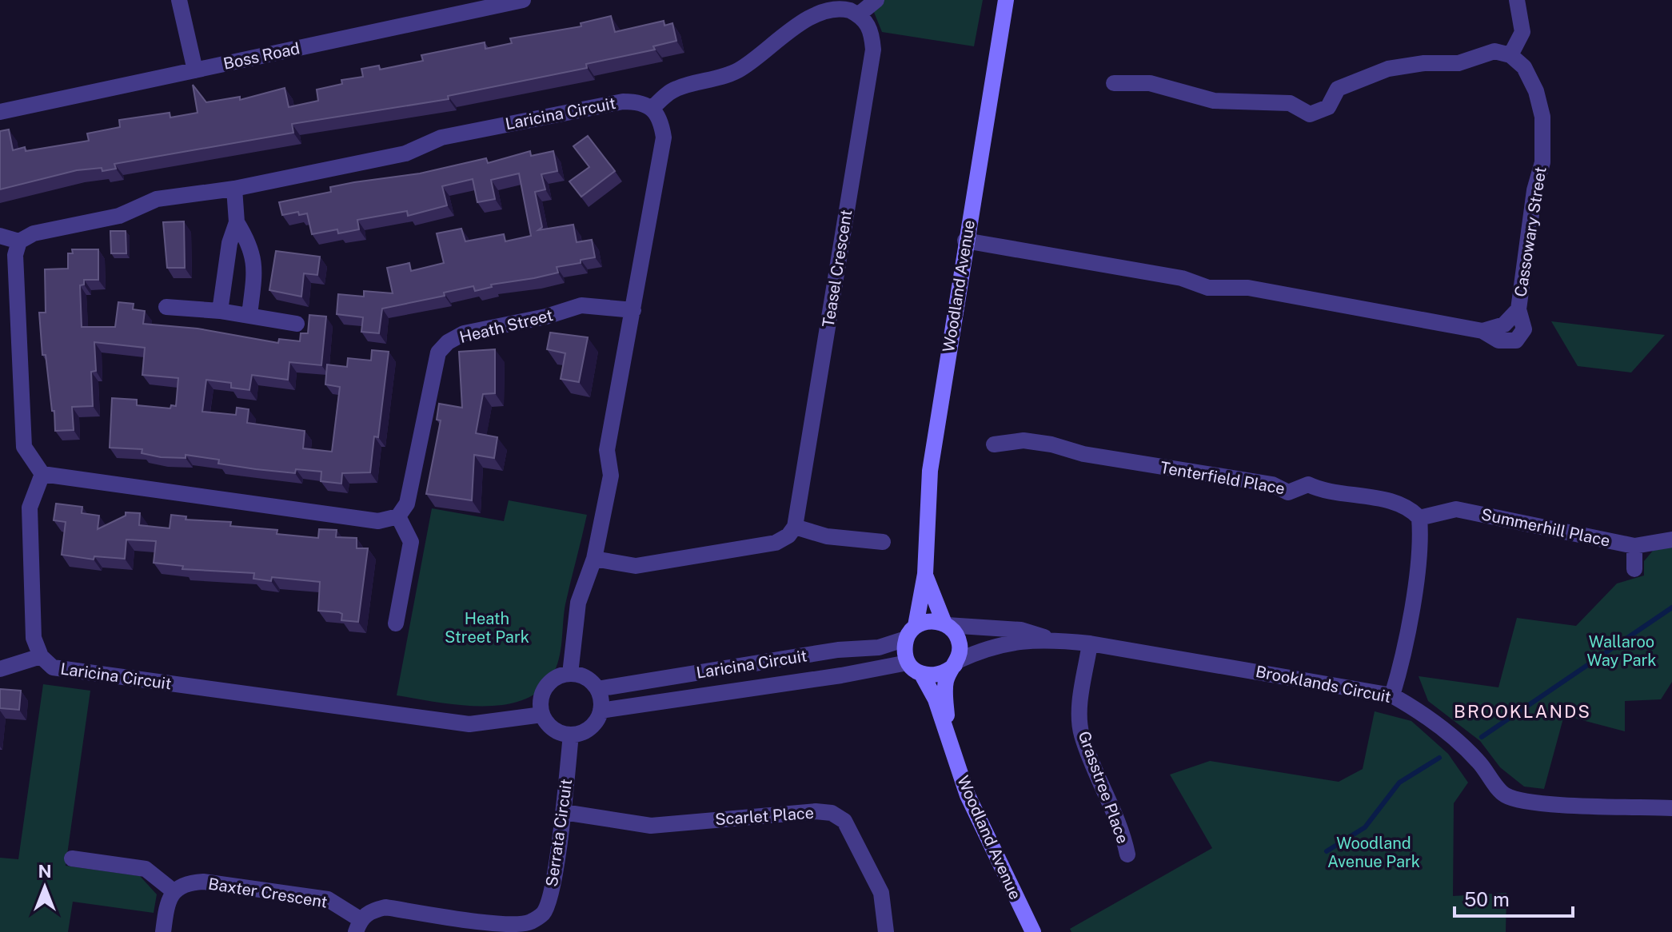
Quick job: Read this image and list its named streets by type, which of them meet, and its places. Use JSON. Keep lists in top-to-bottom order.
{
  "streets": {
    "street": [
      "Boss Road",
      "Laricina Circuit",
      "Cassowary Street",
      "Teasel Crescent",
      "Woodland Avenue",
      "Heath Street",
      "Tenterfield Place",
      "Summerhill Place",
      "Brooklands Circuit",
      "Grasstree Place",
      "Scarlet Place",
      "Serrata Circuit",
      "Baxter Crescent"
    ]
  },
  "crossings": [
    ["Laricina Circuit", "Woodland Avenue"],
    ["Laricina Circuit", "Brooklands Circuit"],
    ["Laricina Circuit", "Serrata Circuit"],
    ["Cassowary Street", "Woodland Avenue"],
    ["Woodland Avenue", "Brooklands Circuit"],
    ["Tenterfield Place", "Summerhill Place"],
    ["Brooklands Circuit", "Grasstree Place"],
    ["Scarlet Place", "Serrata Circuit"],
    ["Serrata Circuit", "Baxter Crescent"]
  ],
  "districts": ["BROOKLANDS"],
  "parks": ["Heath Street Park", "Wallaroo Way Park", "Woodland Avenue Park"],
  "scale_bar": "50 m",
  "north": "top"
}
